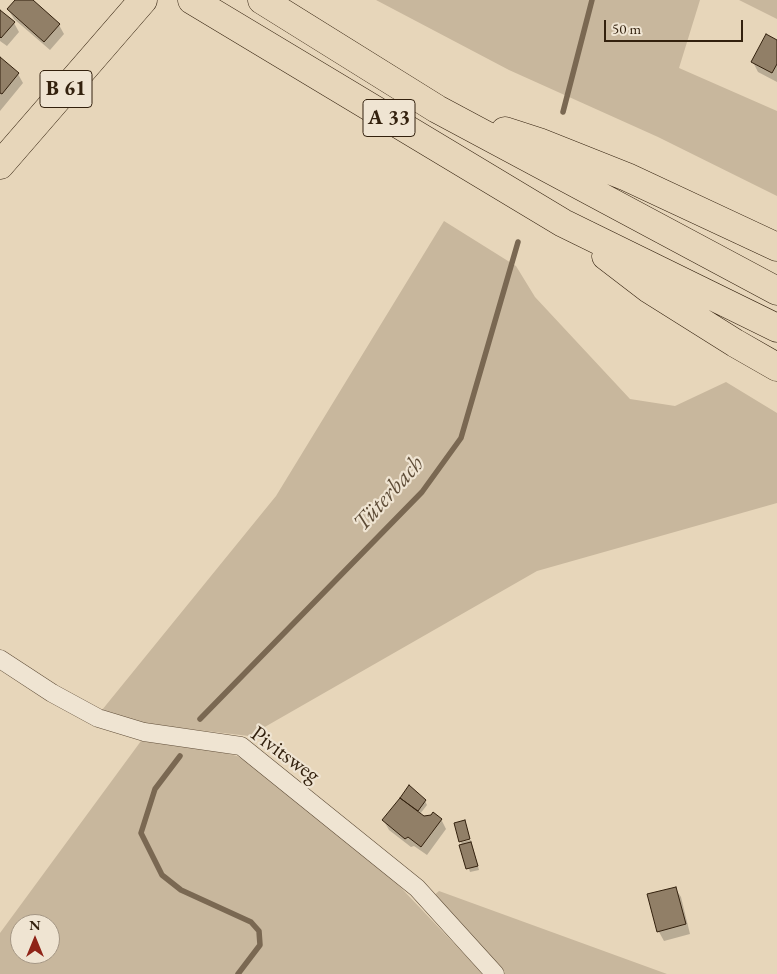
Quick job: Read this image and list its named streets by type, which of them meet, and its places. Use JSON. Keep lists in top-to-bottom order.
{
  "streets": {
    "main road": ["B 61", "A 33"],
    "street": ["Pivitsweg"]
  },
  "water": ["Tüterbach"],
  "scale_bar": "50 m",
  "north": "top"
}
